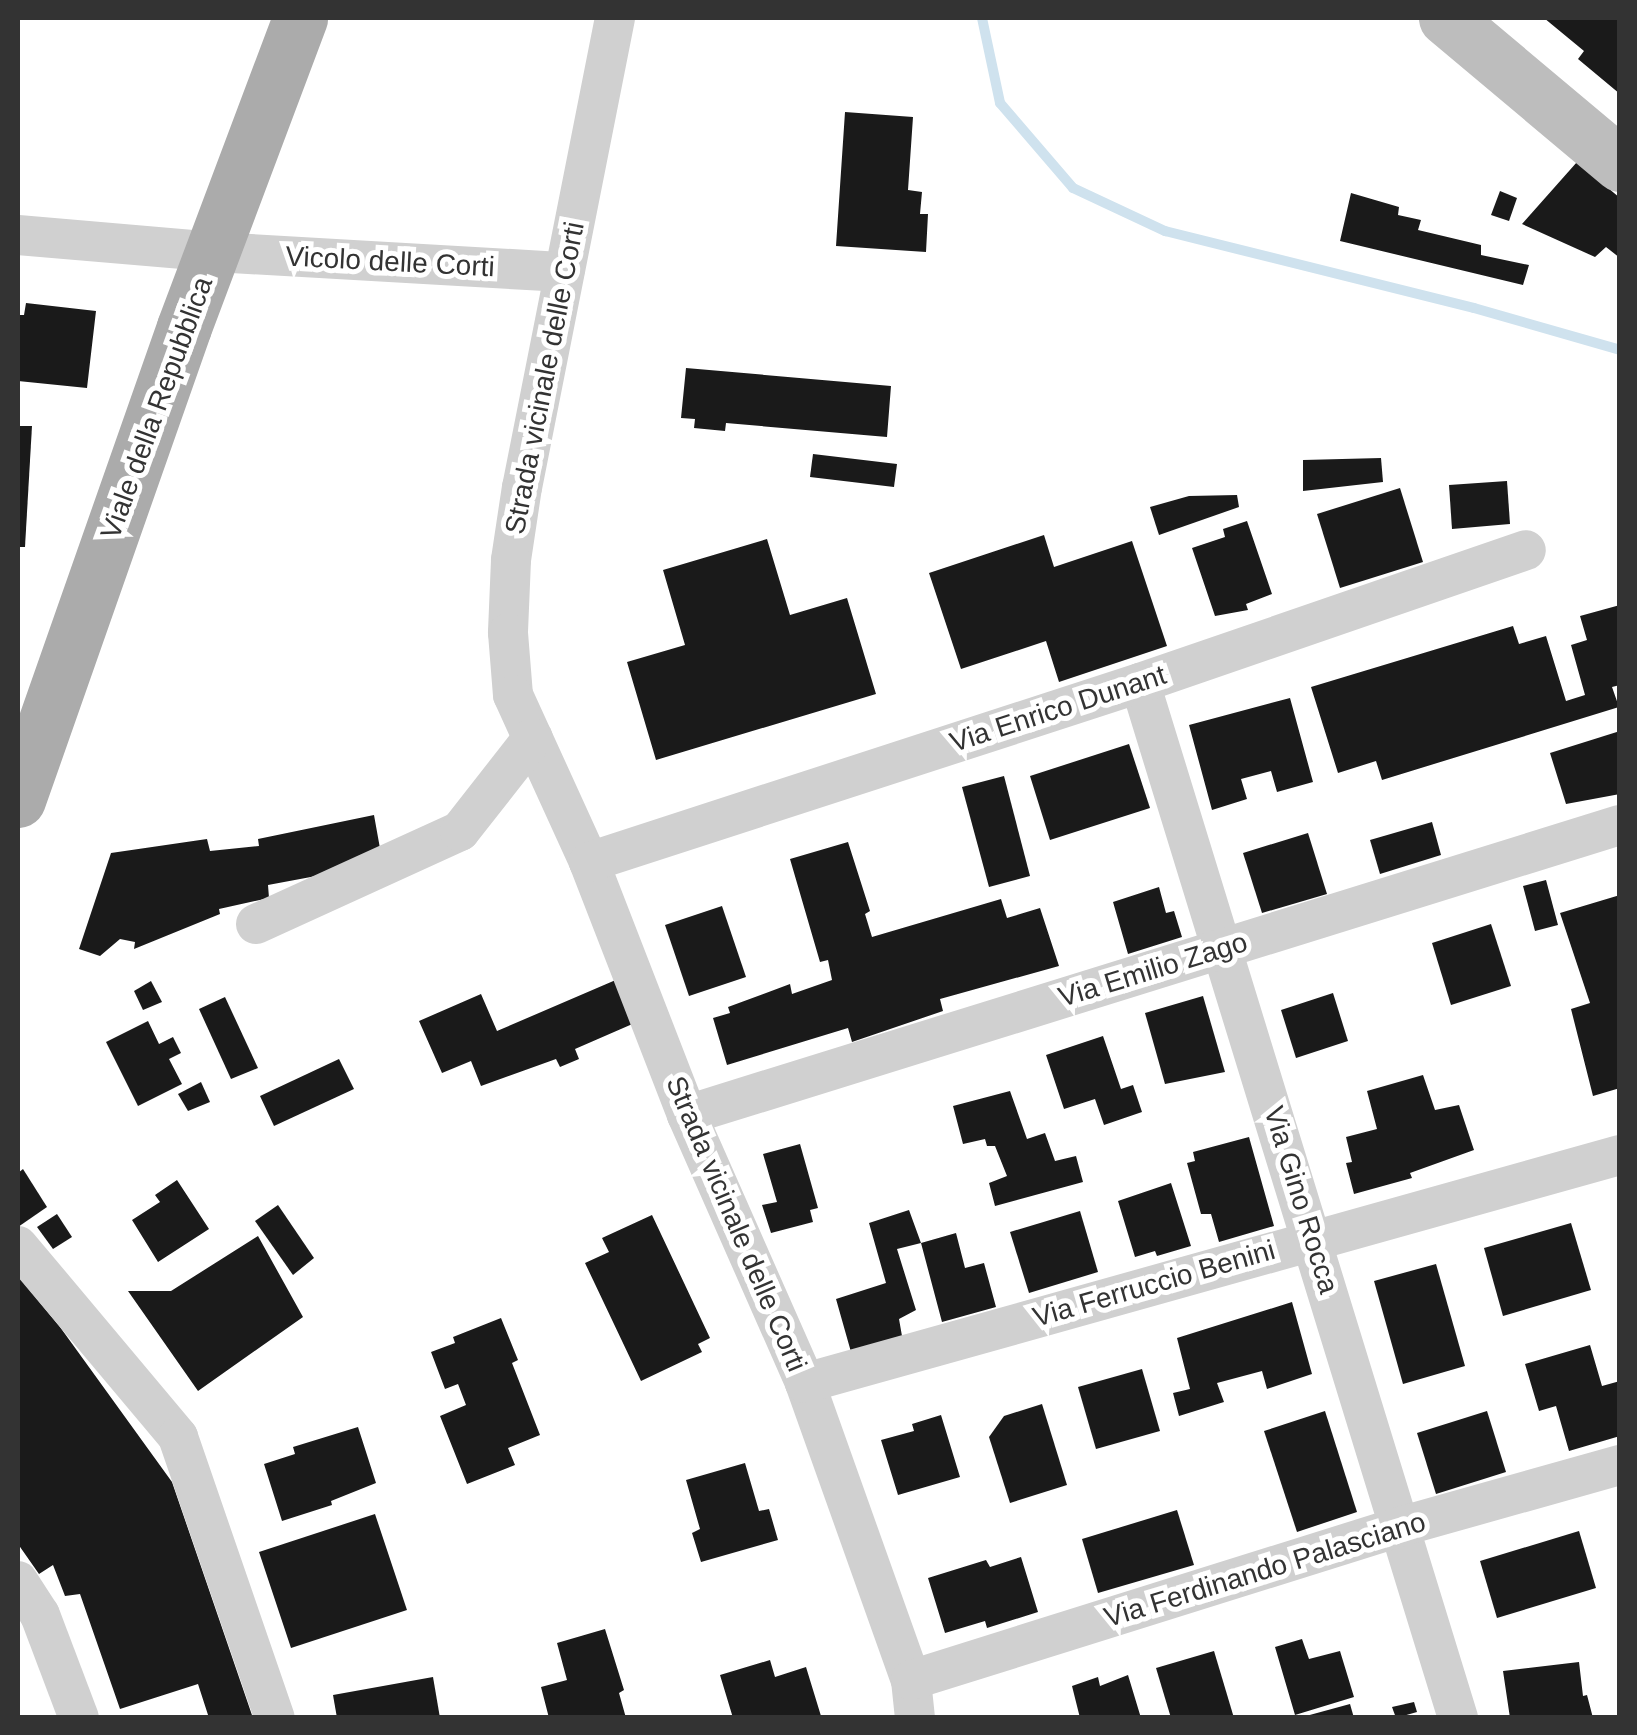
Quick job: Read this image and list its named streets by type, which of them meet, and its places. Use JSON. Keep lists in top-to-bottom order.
{
  "streets": {
    "main road": ["Viale della Repubblica"],
    "street": [
      "Vicolo delle Corti",
      "Strada vicinale delle Corti",
      "Via Enrico Dunant",
      "Via Emilio Zago",
      "Via Gino Rocca",
      "Via Ferruccio Benini",
      "Via Ferdinando Palasciano"
    ]
  },
  "crossings": [
    ["Vicolo delle Corti", "Strada vicinale delle Corti"],
    ["Vicolo delle Corti", "Viale della Repubblica"],
    ["Strada vicinale delle Corti", "Via Enrico Dunant"],
    ["Strada vicinale delle Corti", "Via Emilio Zago"],
    ["Strada vicinale delle Corti", "Via Ferruccio Benini"],
    ["Strada vicinale delle Corti", "Via Ferdinando Palasciano"],
    ["Via Enrico Dunant", "Via Gino Rocca"],
    ["Via Emilio Zago", "Via Gino Rocca"],
    ["Via Gino Rocca", "Via Ferruccio Benini"],
    ["Via Gino Rocca", "Via Ferdinando Palasciano"]
  ]
}
